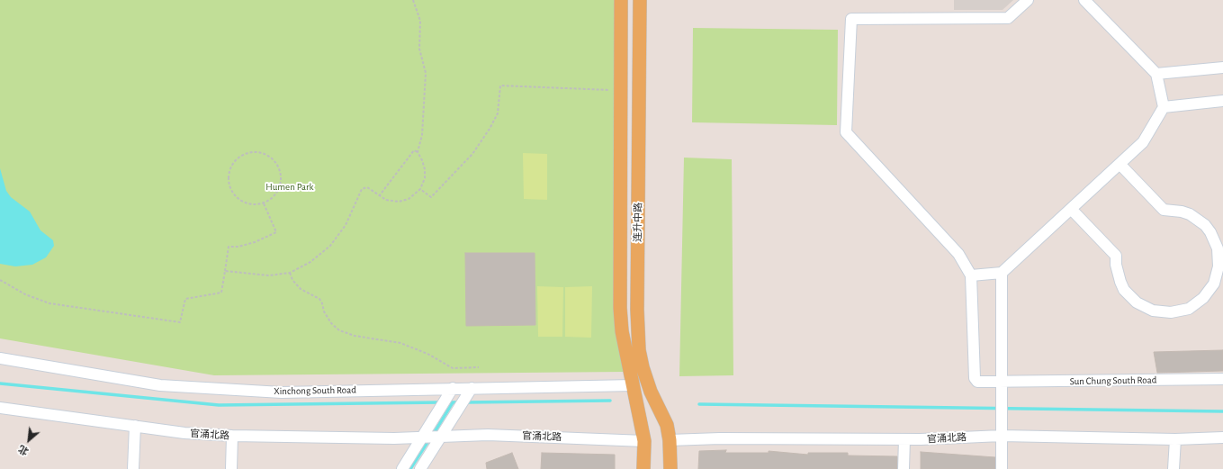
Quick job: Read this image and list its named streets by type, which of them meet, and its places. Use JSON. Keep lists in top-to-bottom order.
{
  "streets": {
    "main road": ["连升中路"],
    "street": ["Sun Chung South Road", "Xinchong South Road", "官涌北路"]
  },
  "crossings": [
    ["连升中路", "Xinchong South Road"],
    ["连升中路", "官涌北路"]
  ],
  "parks": ["Humen Park"],
  "north": "bottom left"
}
